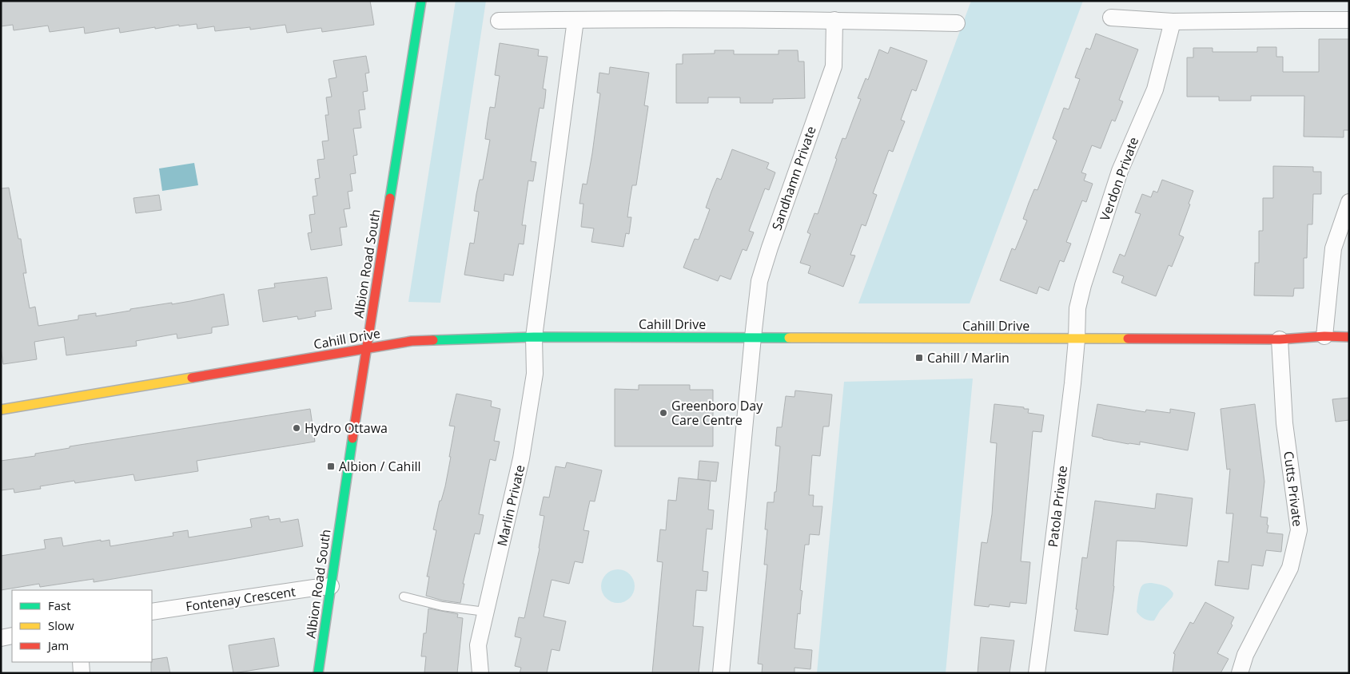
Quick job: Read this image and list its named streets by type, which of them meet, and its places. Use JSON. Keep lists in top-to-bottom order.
{
  "streets": {
    "street": [
      "Sandhamn Private",
      "Verdon Private",
      "Albion Road South",
      "Cahill Drive",
      "Cutts Private",
      "Marlin Private",
      "Patola Private",
      "Fontenay Crescent"
    ]
  },
  "crossings": [
    ["Sandhamn Private", "Cahill Drive"],
    ["Verdon Private", "Cahill Drive"],
    ["Verdon Private", "Patola Private"],
    ["Albion Road South", "Cahill Drive"],
    ["Albion Road South", "Fontenay Crescent"],
    ["Cahill Drive", "Cutts Private"],
    ["Cahill Drive", "Marlin Private"],
    ["Cahill Drive", "Patola Private"]
  ],
  "places": {
    "transit": ["Cahill / Marlin", "Albion / Cahill"],
    "other": ["Greenboro Day Care Centre", "Hydro Ottawa"]
  },
  "legend": ["Fast", "Slow", "Jam"]
}
